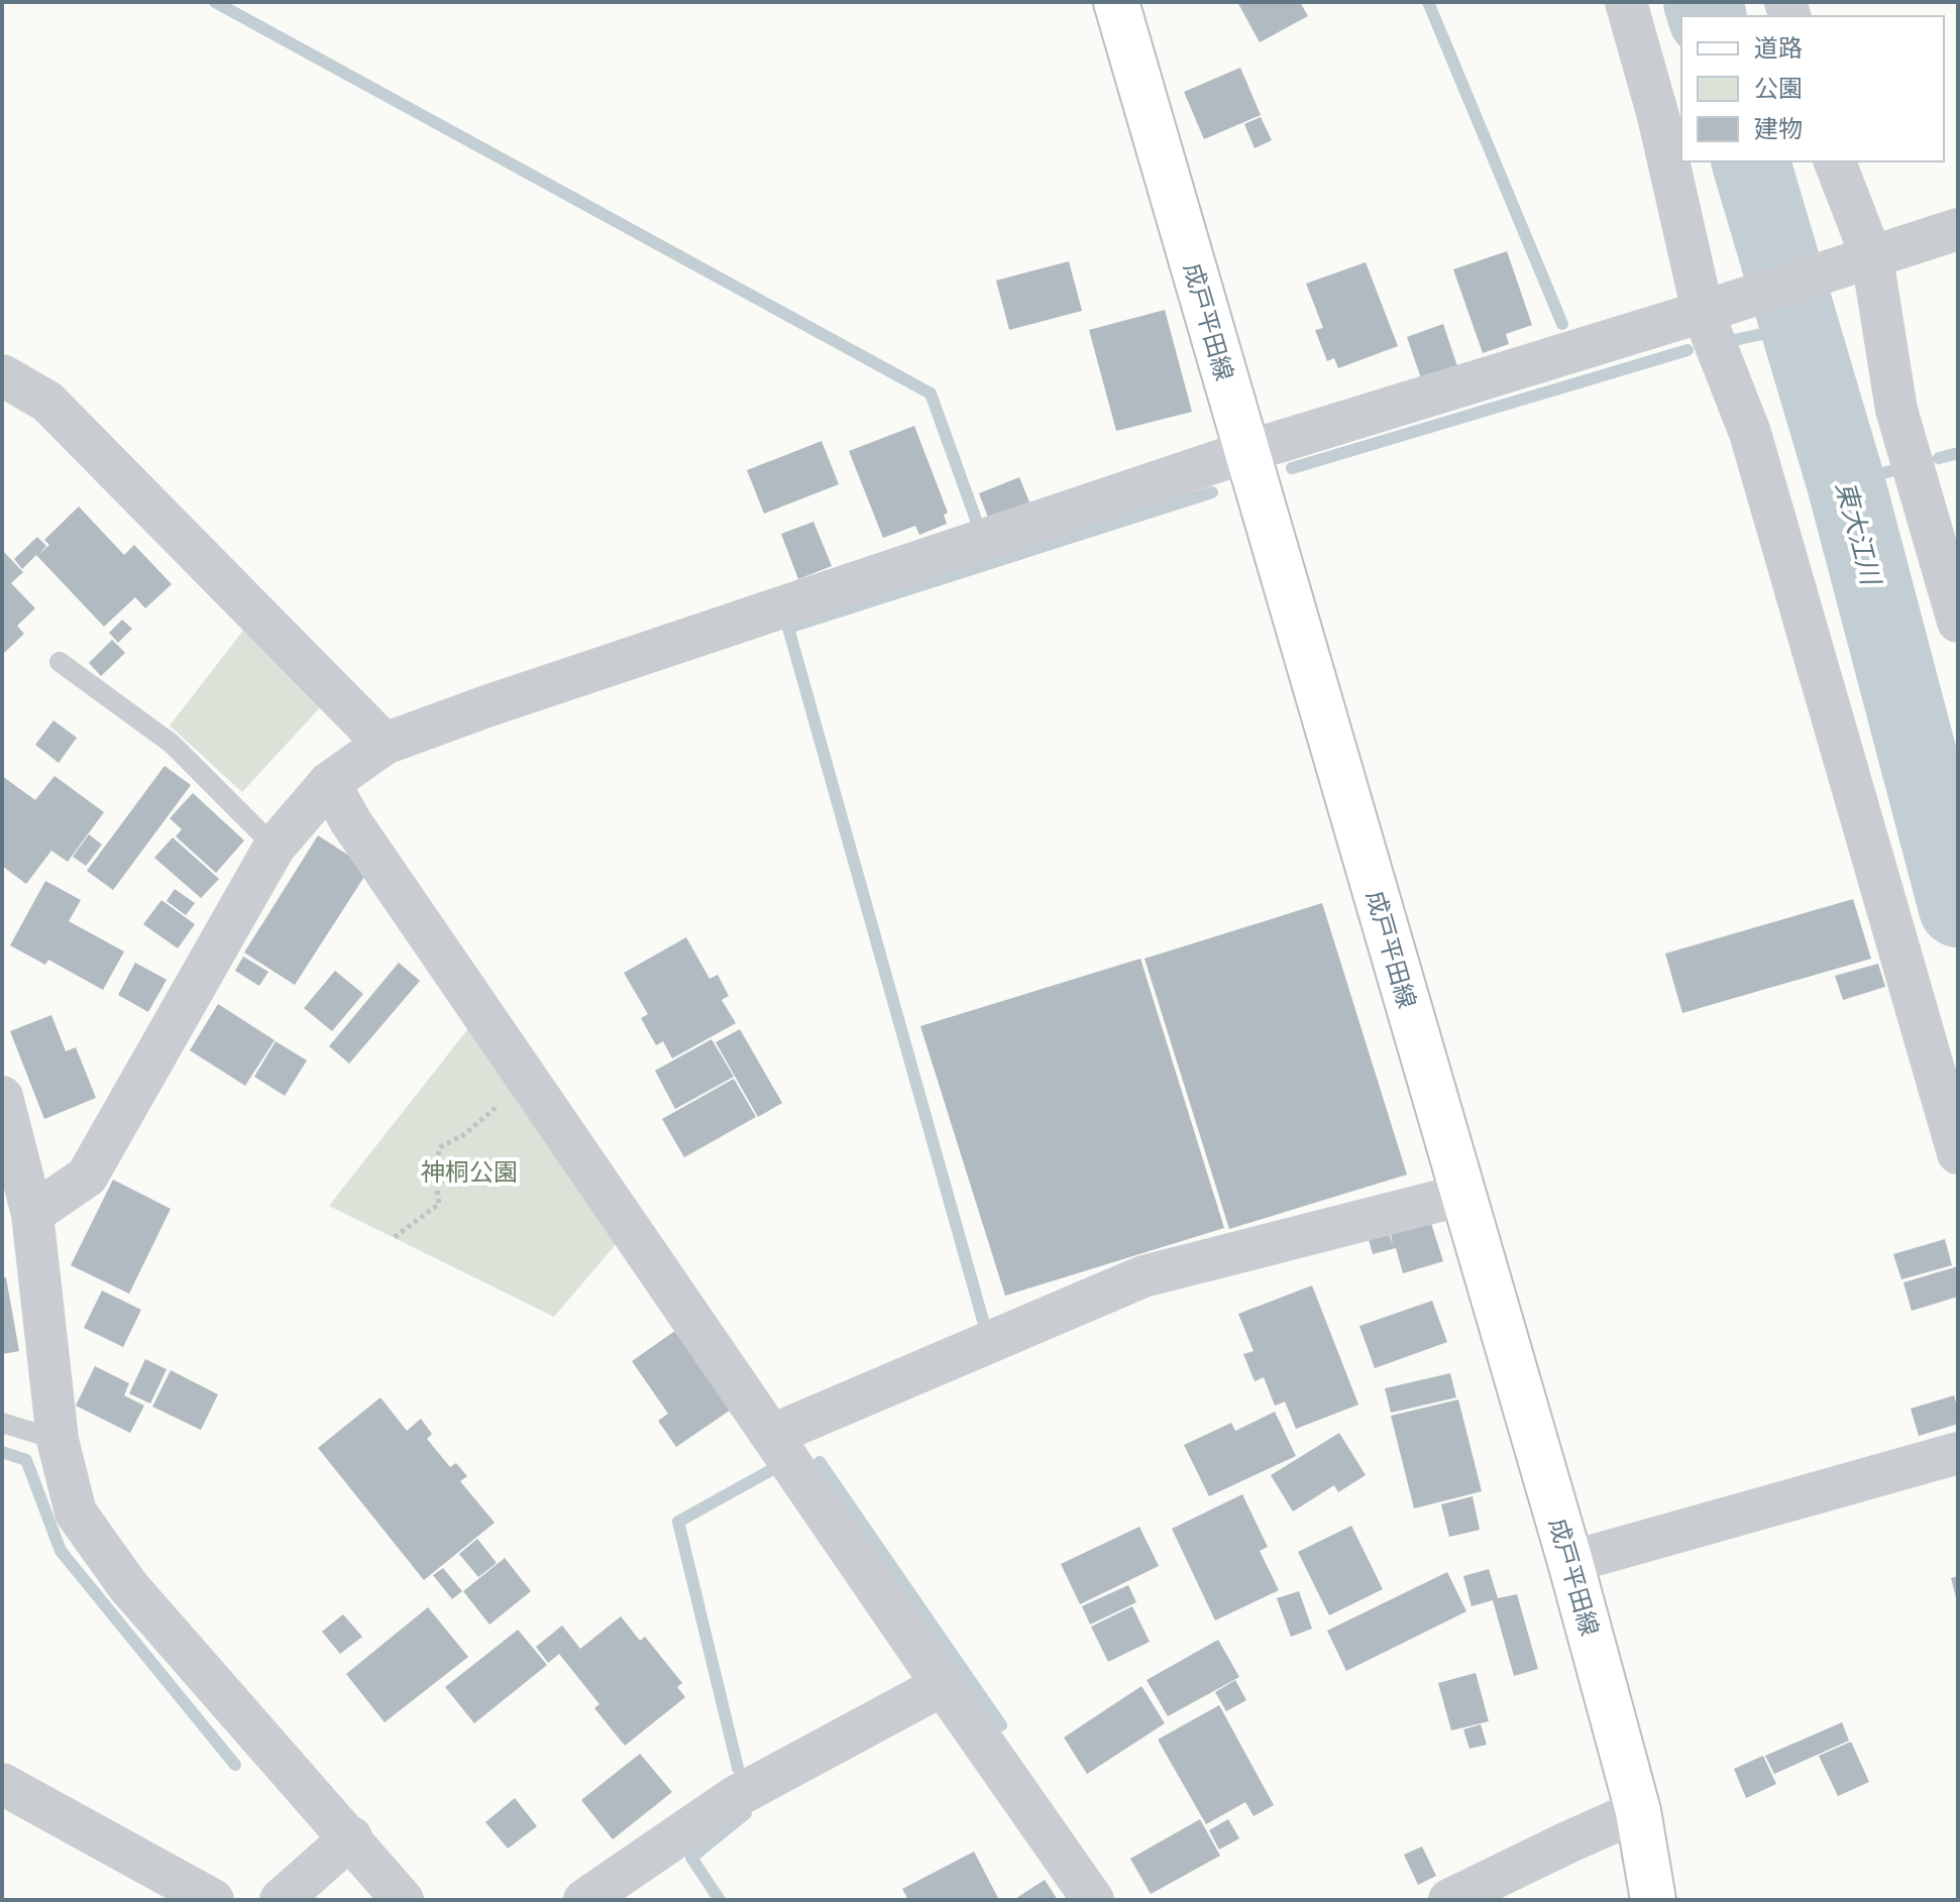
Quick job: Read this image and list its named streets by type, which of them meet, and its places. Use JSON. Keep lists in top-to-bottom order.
{
  "streets": {
    "main road": ["成戸平田線"]
  },
  "water": ["東大江川"],
  "parks": ["神桐公園"],
  "legend": ["道路", "公園", "建物"]
}
